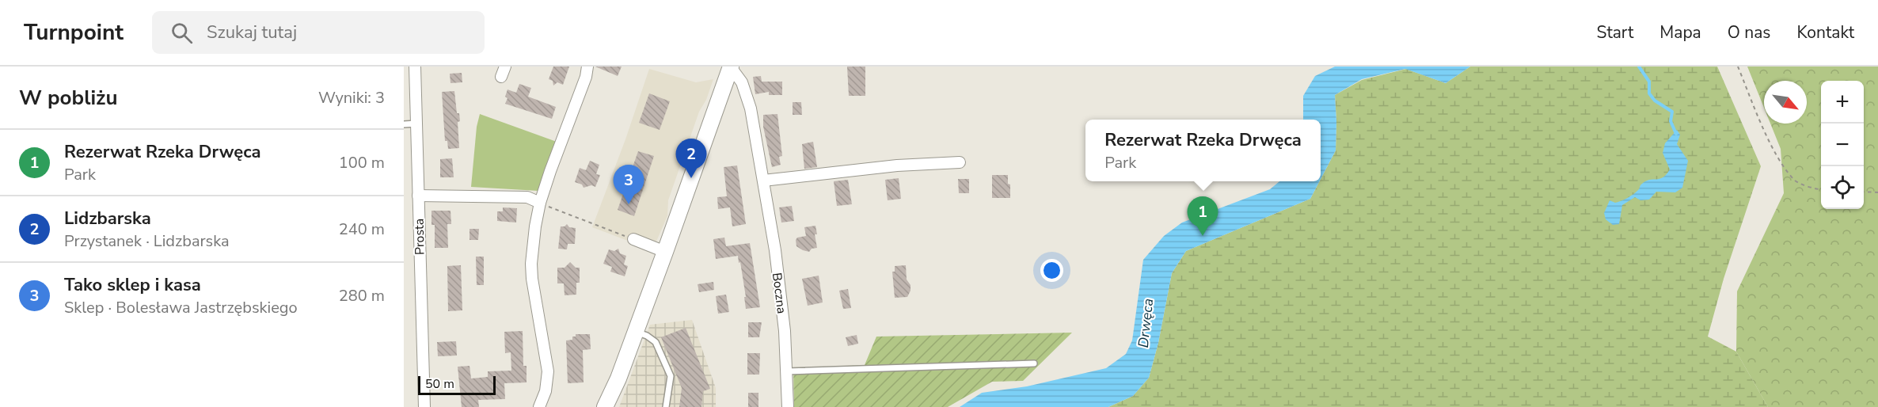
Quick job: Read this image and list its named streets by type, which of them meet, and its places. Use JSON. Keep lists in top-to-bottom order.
{
  "streets": {
    "street": ["Prosta", "Boczna"]
  },
  "water": ["Drwęca"],
  "scale_bar": "50 m",
  "north": "bottom right",
  "page": {
    "header": "Turnpoint",
    "search": "Szukaj tutaj",
    "nav": [
      "Start",
      "Mapa",
      "O nas",
      "Kontakt"
    ],
    "heading": ["W pobliżu", "Wyniki: 3"],
    "map_buttons": ["+", "−"],
    "popup": ["Rezerwat Rzeka Drwęca", "Park"],
    "list": [
      {
        "mark": "1",
        "name": "Rezerwat Rzeka Drwęca",
        "note": "Park",
        "value": "100 m"
      },
      {
        "mark": "2",
        "name": "Lidzbarska",
        "note": "Przystanek · Lidzbarska",
        "value": "240 m"
      },
      {
        "mark": "3",
        "name": "Tako sklep i kasa",
        "note": "Sklep · Bolesława Jastrzębskiego",
        "value": "280 m"
      }
    ],
    "pins": ["2", "3", "1"],
    "scale": "50 m"
  }
}
